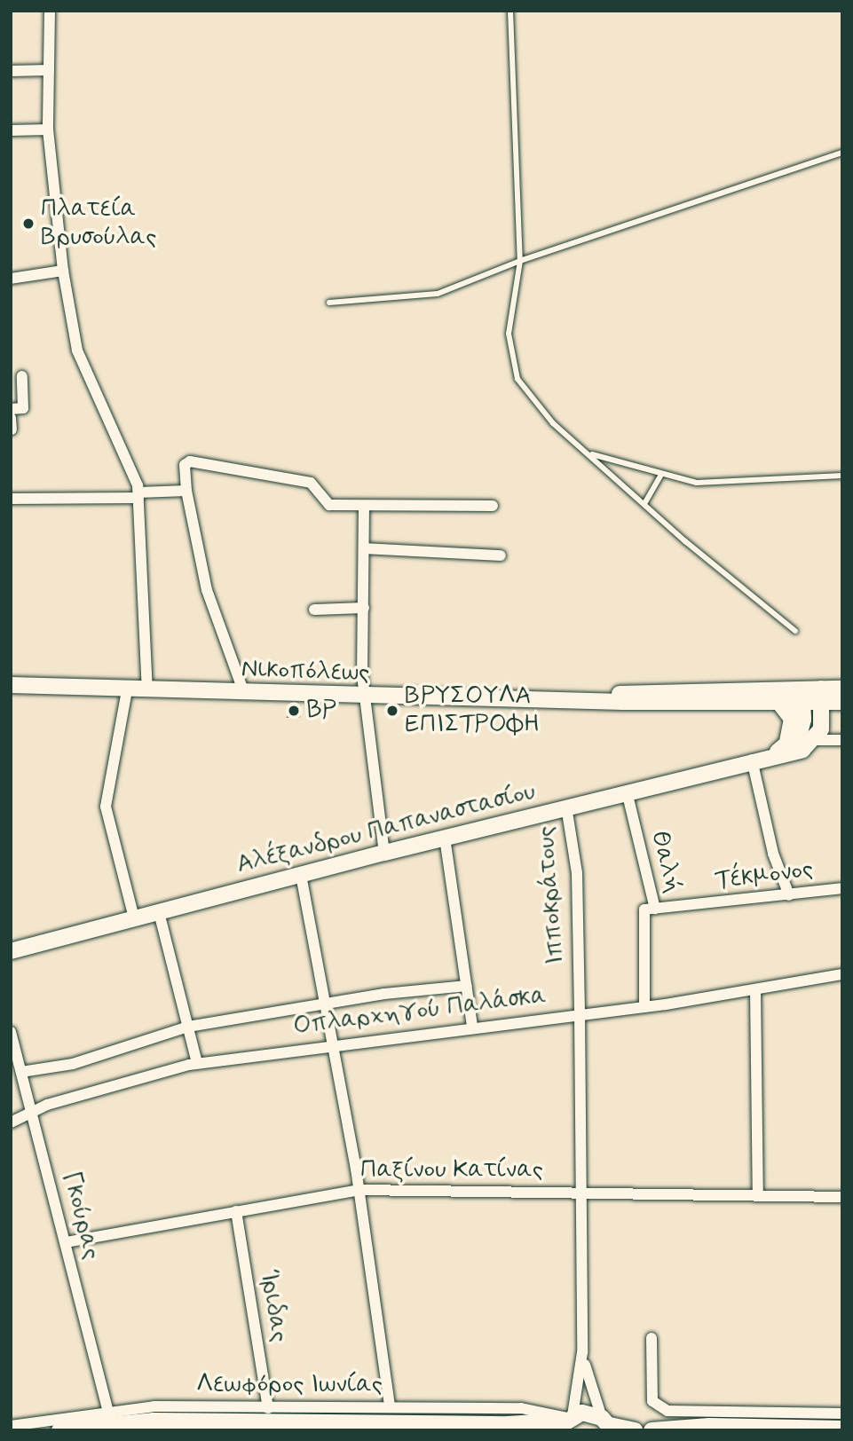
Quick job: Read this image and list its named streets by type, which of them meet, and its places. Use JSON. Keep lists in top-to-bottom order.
{
  "streets": {
    "main road": ["Νικοπόλεως", "Αλέξανδρου Παπαναστασίου"],
    "street": [
      "Θαλή",
      "Τέκμονος",
      "Ιπποκράτους",
      "Οπλαρχηγού Παλάσκα",
      "Παξίνου Κατίνας",
      "Γκούρας",
      "Ίριδας",
      "Λεωφόρος Ιωνίας"
    ]
  },
  "crossings": [
    ["Αλέξανδρου Παπαναστασίου", "Θαλή"],
    ["Αλέξανδρου Παπαναστασίου", "Ιπποκράτους"],
    ["Θαλή", "Τέκμονος"],
    ["Θαλή", "Οπλαρχηγού Παλάσκα"],
    ["Ιπποκράτους", "Οπλαρχηγού Παλάσκα"],
    ["Ιπποκράτους", "Παξίνου Κατίνας"],
    ["Ιπποκράτους", "Λεωφόρος Ιωνίας"],
    ["Οπλαρχηγού Παλάσκα", "Γκούρας"],
    ["Παξίνου Κατίνας", "Γκούρας"],
    ["Παξίνου Κατίνας", "Ίριδας"],
    ["Γκούρας", "Λεωφόρος Ιωνίας"],
    ["Ίριδας", "Λεωφόρος Ιωνίας"]
  ],
  "places": ["Πλατεία Βρυσούλας", "BP", "ΒΡΥΣΟΥΛΑ ΕΠΙΣΤΡΟΦΗ"]
}
